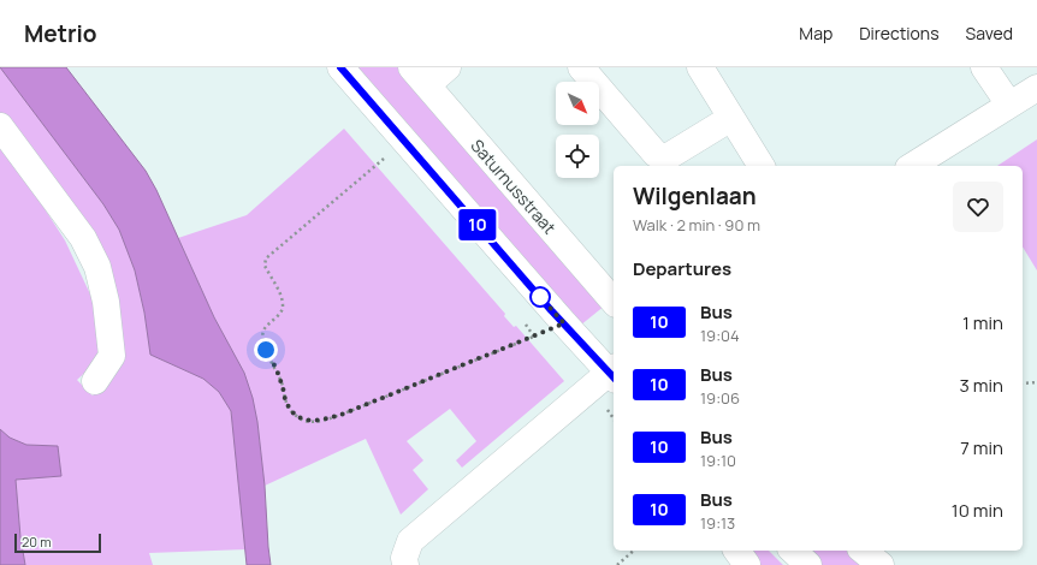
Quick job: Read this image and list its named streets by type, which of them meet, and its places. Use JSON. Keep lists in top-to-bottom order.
{
  "streets": {
    "street": ["Saturnusstraat"]
  },
  "lines": ["bus line 10"],
  "scale_bar": "20 m",
  "north": "bottom right",
  "page": {
    "header": "Metrio",
    "nav": ["Map", "Directions", "Saved"],
    "on_map": "10",
    "heading": [
      ["Wilgenlaan", "Walk · 2 min · 90 m"],
      "Departures"
    ],
    "list": [
      {
        "mark": "10",
        "name": "Bus",
        "note": "19:04",
        "value": "1 min"
      },
      {
        "mark": "10",
        "name": "Bus",
        "note": "19:06",
        "value": "3 min"
      },
      {
        "mark": "10",
        "name": "Bus",
        "note": "19:10",
        "value": "7 min"
      },
      {
        "mark": "10",
        "name": "Bus",
        "note": "19:13",
        "value": "10 min"
      }
    ],
    "scale": "20 m"
  }
}
